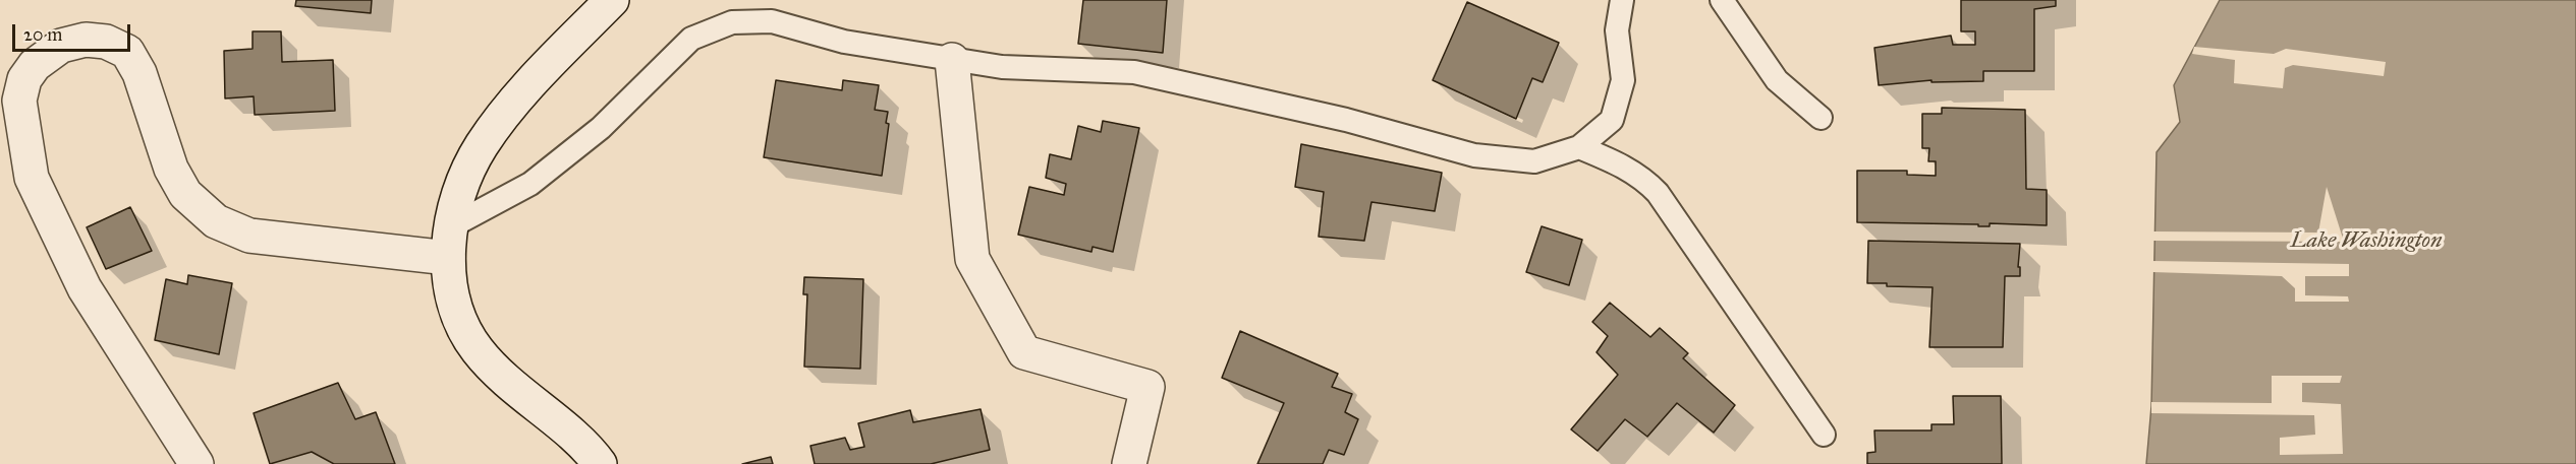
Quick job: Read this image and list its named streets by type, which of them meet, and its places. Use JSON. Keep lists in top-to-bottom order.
{
  "water": ["Lake Washington"],
  "scale_bar": "20 m"
}
